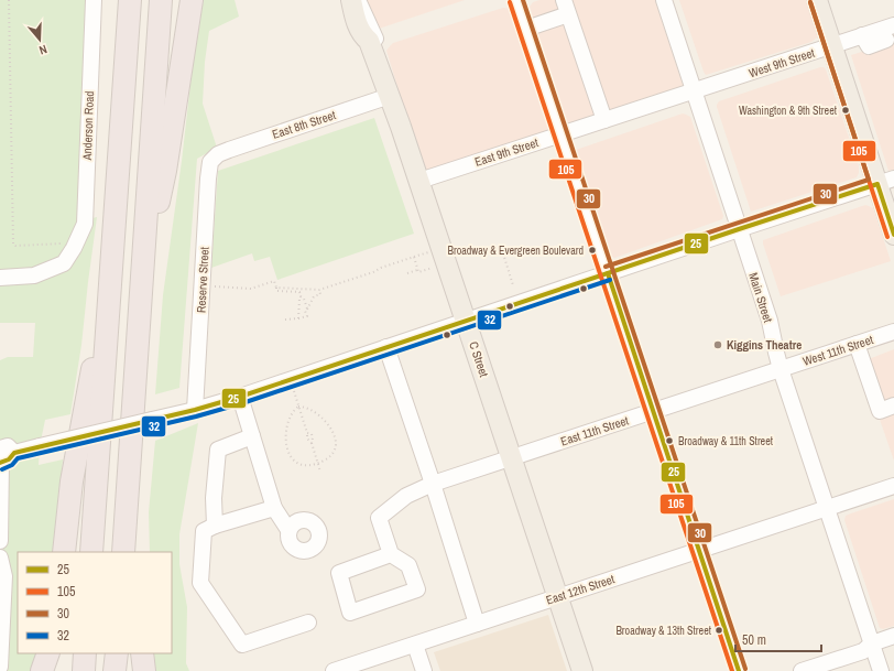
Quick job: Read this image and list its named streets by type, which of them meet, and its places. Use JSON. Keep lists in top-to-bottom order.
{
  "streets": {
    "main road": ["C Street"],
    "street": [
      "West 9th Street",
      "East 8th Street",
      "Anderson Road",
      "East 9th Street",
      "Reserve Street",
      "Main Street",
      "West 11th Street",
      "East 11th Street",
      "East 12th Street"
    ]
  },
  "crossings": [
    ["West 9th Street", "East 9th Street"],
    ["West 9th Street", "Main Street"],
    ["East 8th Street", "Reserve Street"],
    ["East 8th Street", "C Street"],
    ["East 9th Street", "Main Street"],
    ["East 9th Street", "C Street"],
    ["Main Street", "West 11th Street"],
    ["Main Street", "East 11th Street"],
    ["Main Street", "East 12th Street"],
    ["West 11th Street", "East 11th Street"],
    ["C Street", "East 11th Street"],
    ["C Street", "East 12th Street"]
  ],
  "places": [
    "Washington & 9th Street",
    "Broadway & Evergreen Boulevard",
    "Kiggins Theatre",
    "Broadway & 11th Street",
    "Broadway & 13th Street"
  ],
  "lines": [
    "transit line 30",
    "transit line 105",
    "transit line 25",
    "transit line 32"
  ],
  "legend": [
    "25",
    "105",
    "30",
    "32"
  ],
  "scale_bar": "50 m",
  "north": "bottom"
}
